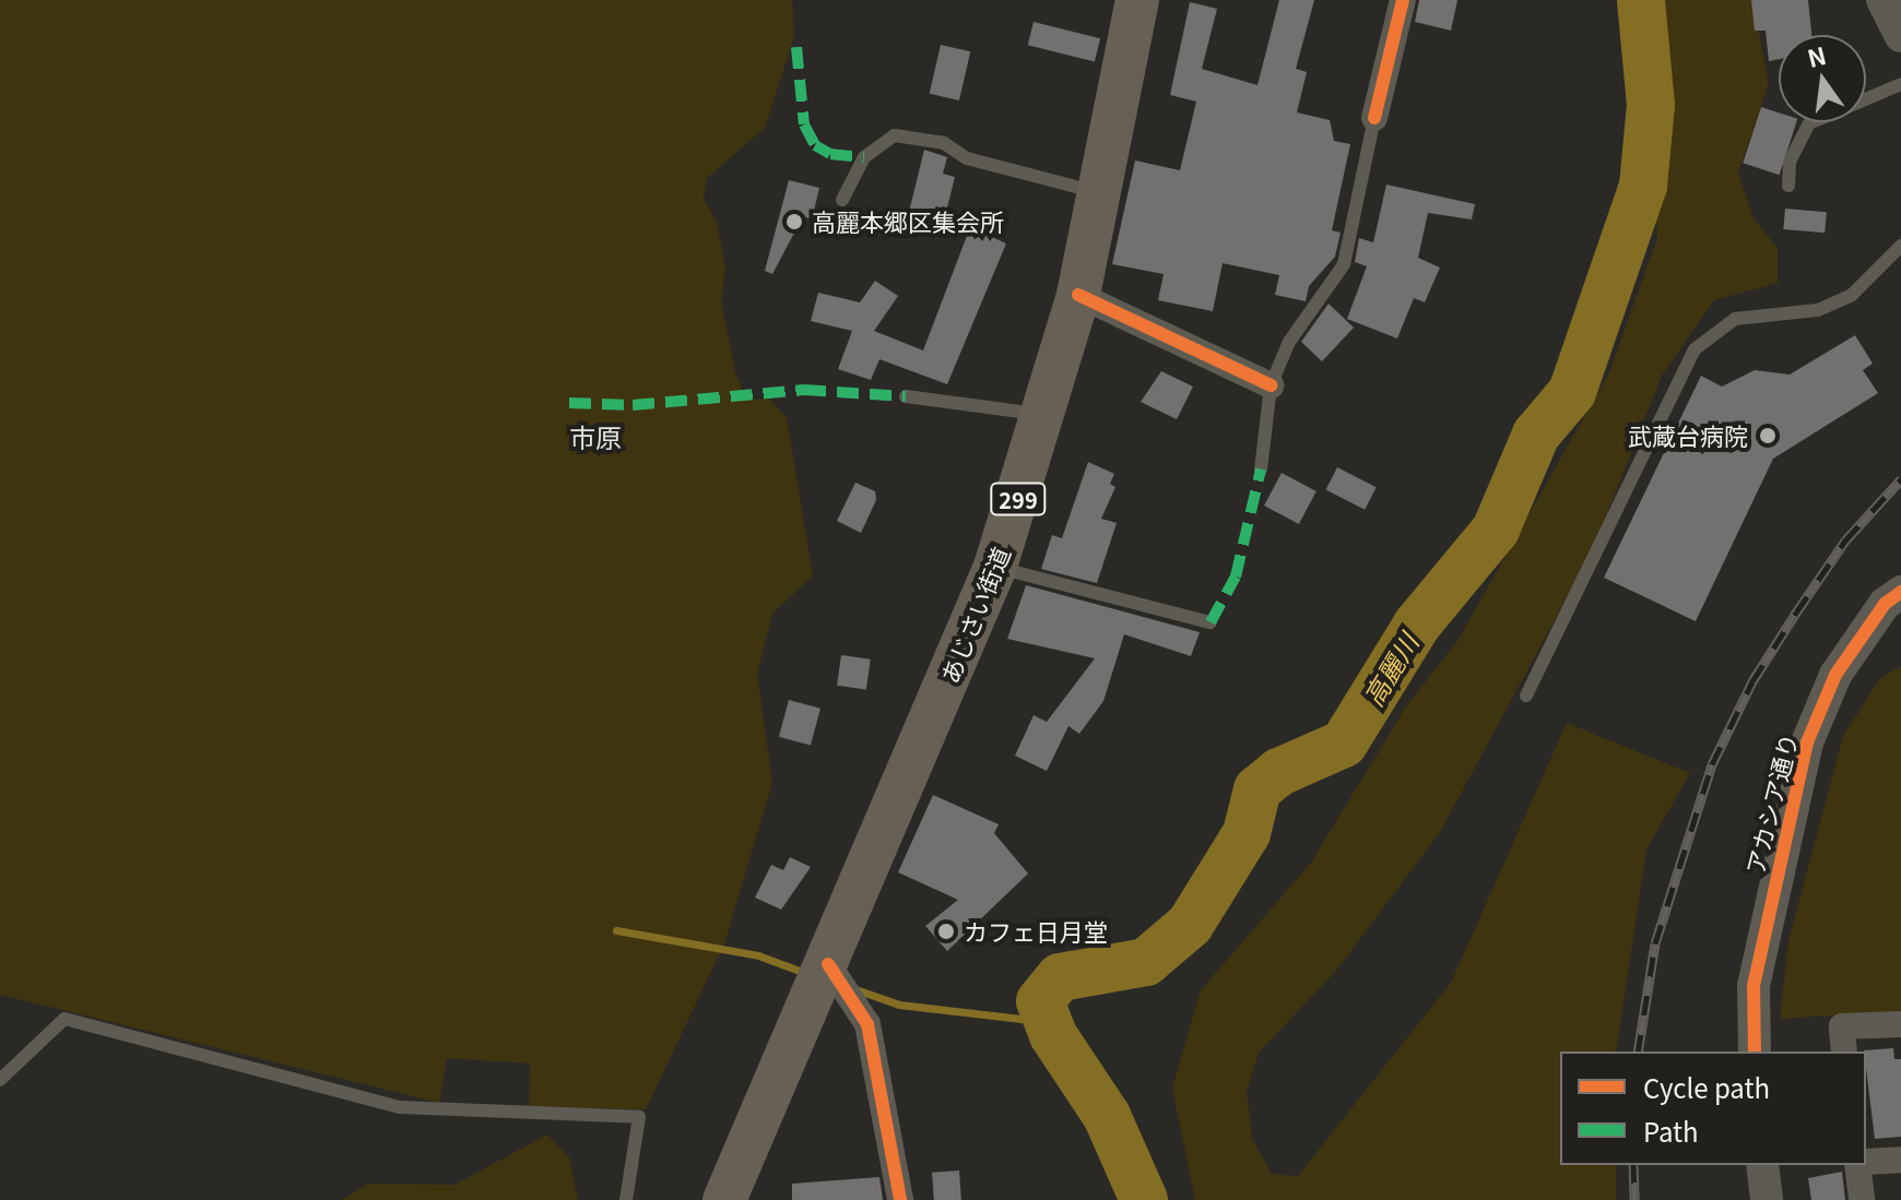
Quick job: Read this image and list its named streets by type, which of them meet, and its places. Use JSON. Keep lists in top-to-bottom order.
{
  "streets": {
    "highway": ["299", "あじさい街道"],
    "street": ["アカシア通り"]
  },
  "districts": ["市原"],
  "water": ["高麗川"],
  "places": ["高麗本郷区集会所", "武蔵台病院", "カフェ日月堂"],
  "legend": ["Cycle path", "Path"],
  "north": "top"
}
